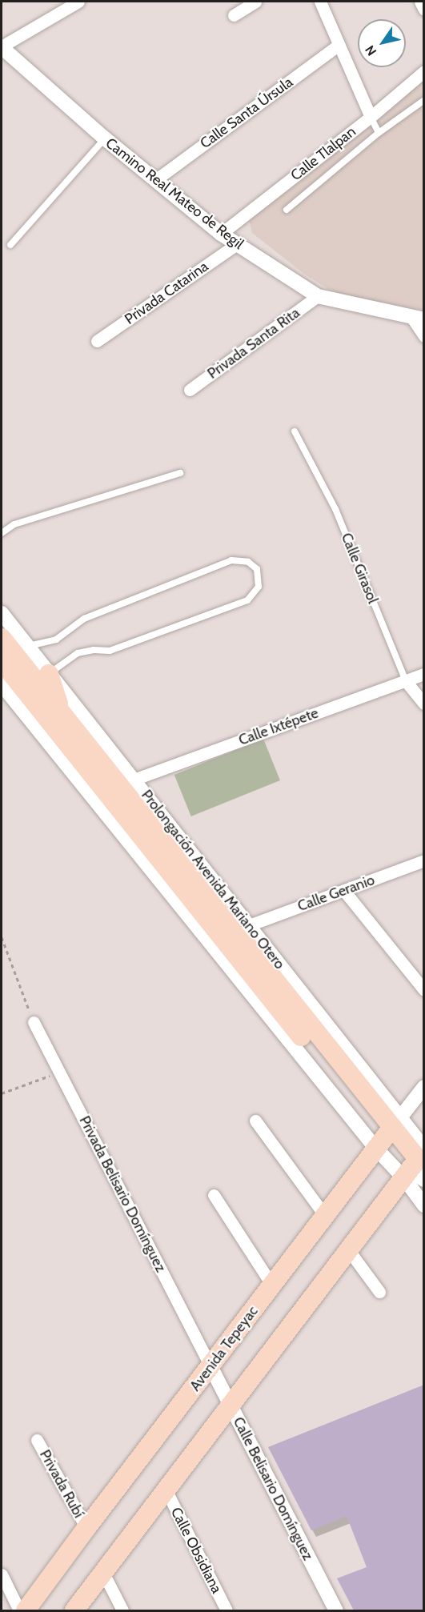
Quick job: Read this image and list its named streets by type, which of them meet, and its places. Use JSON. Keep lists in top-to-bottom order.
{
  "streets": {
    "main road": ["Prolongación Avenida Mariano Otero", "Avenida Tepeyac"],
    "street": [
      "Calle Santa Úrsula",
      "Calle Tlalpan",
      "Camino Real Mateo de Regil",
      "Privada Catarina",
      "Privada Santa Rita",
      "Calle Girasol",
      "Calle Ixtépete",
      "Calle Geranio",
      "Privada Belisario Domínguez",
      "Privada Rubí",
      "Calle Belisario Domínguez",
      "Calle Obsidiana"
    ]
  },
  "crossings": [
    ["Calle Santa Úrsula", "Camino Real Mateo de Regil"],
    ["Calle Tlalpan", "Camino Real Mateo de Regil"],
    ["Camino Real Mateo de Regil", "Privada Catarina"],
    ["Camino Real Mateo de Regil", "Privada Santa Rita"],
    ["Calle Girasol", "Calle Ixtépete"],
    ["Calle Ixtépete", "Prolongación Avenida Mariano Otero"],
    ["Prolongación Avenida Mariano Otero", "Calle Geranio"],
    ["Prolongación Avenida Mariano Otero", "Avenida Tepeyac"],
    ["Privada Belisario Domínguez", "Avenida Tepeyac"],
    ["Privada Belisario Domínguez", "Calle Belisario Domínguez"],
    ["Avenida Tepeyac", "Privada Rubí"],
    ["Avenida Tepeyac", "Calle Belisario Domínguez"]
  ],
  "north": "bottom left"
}
